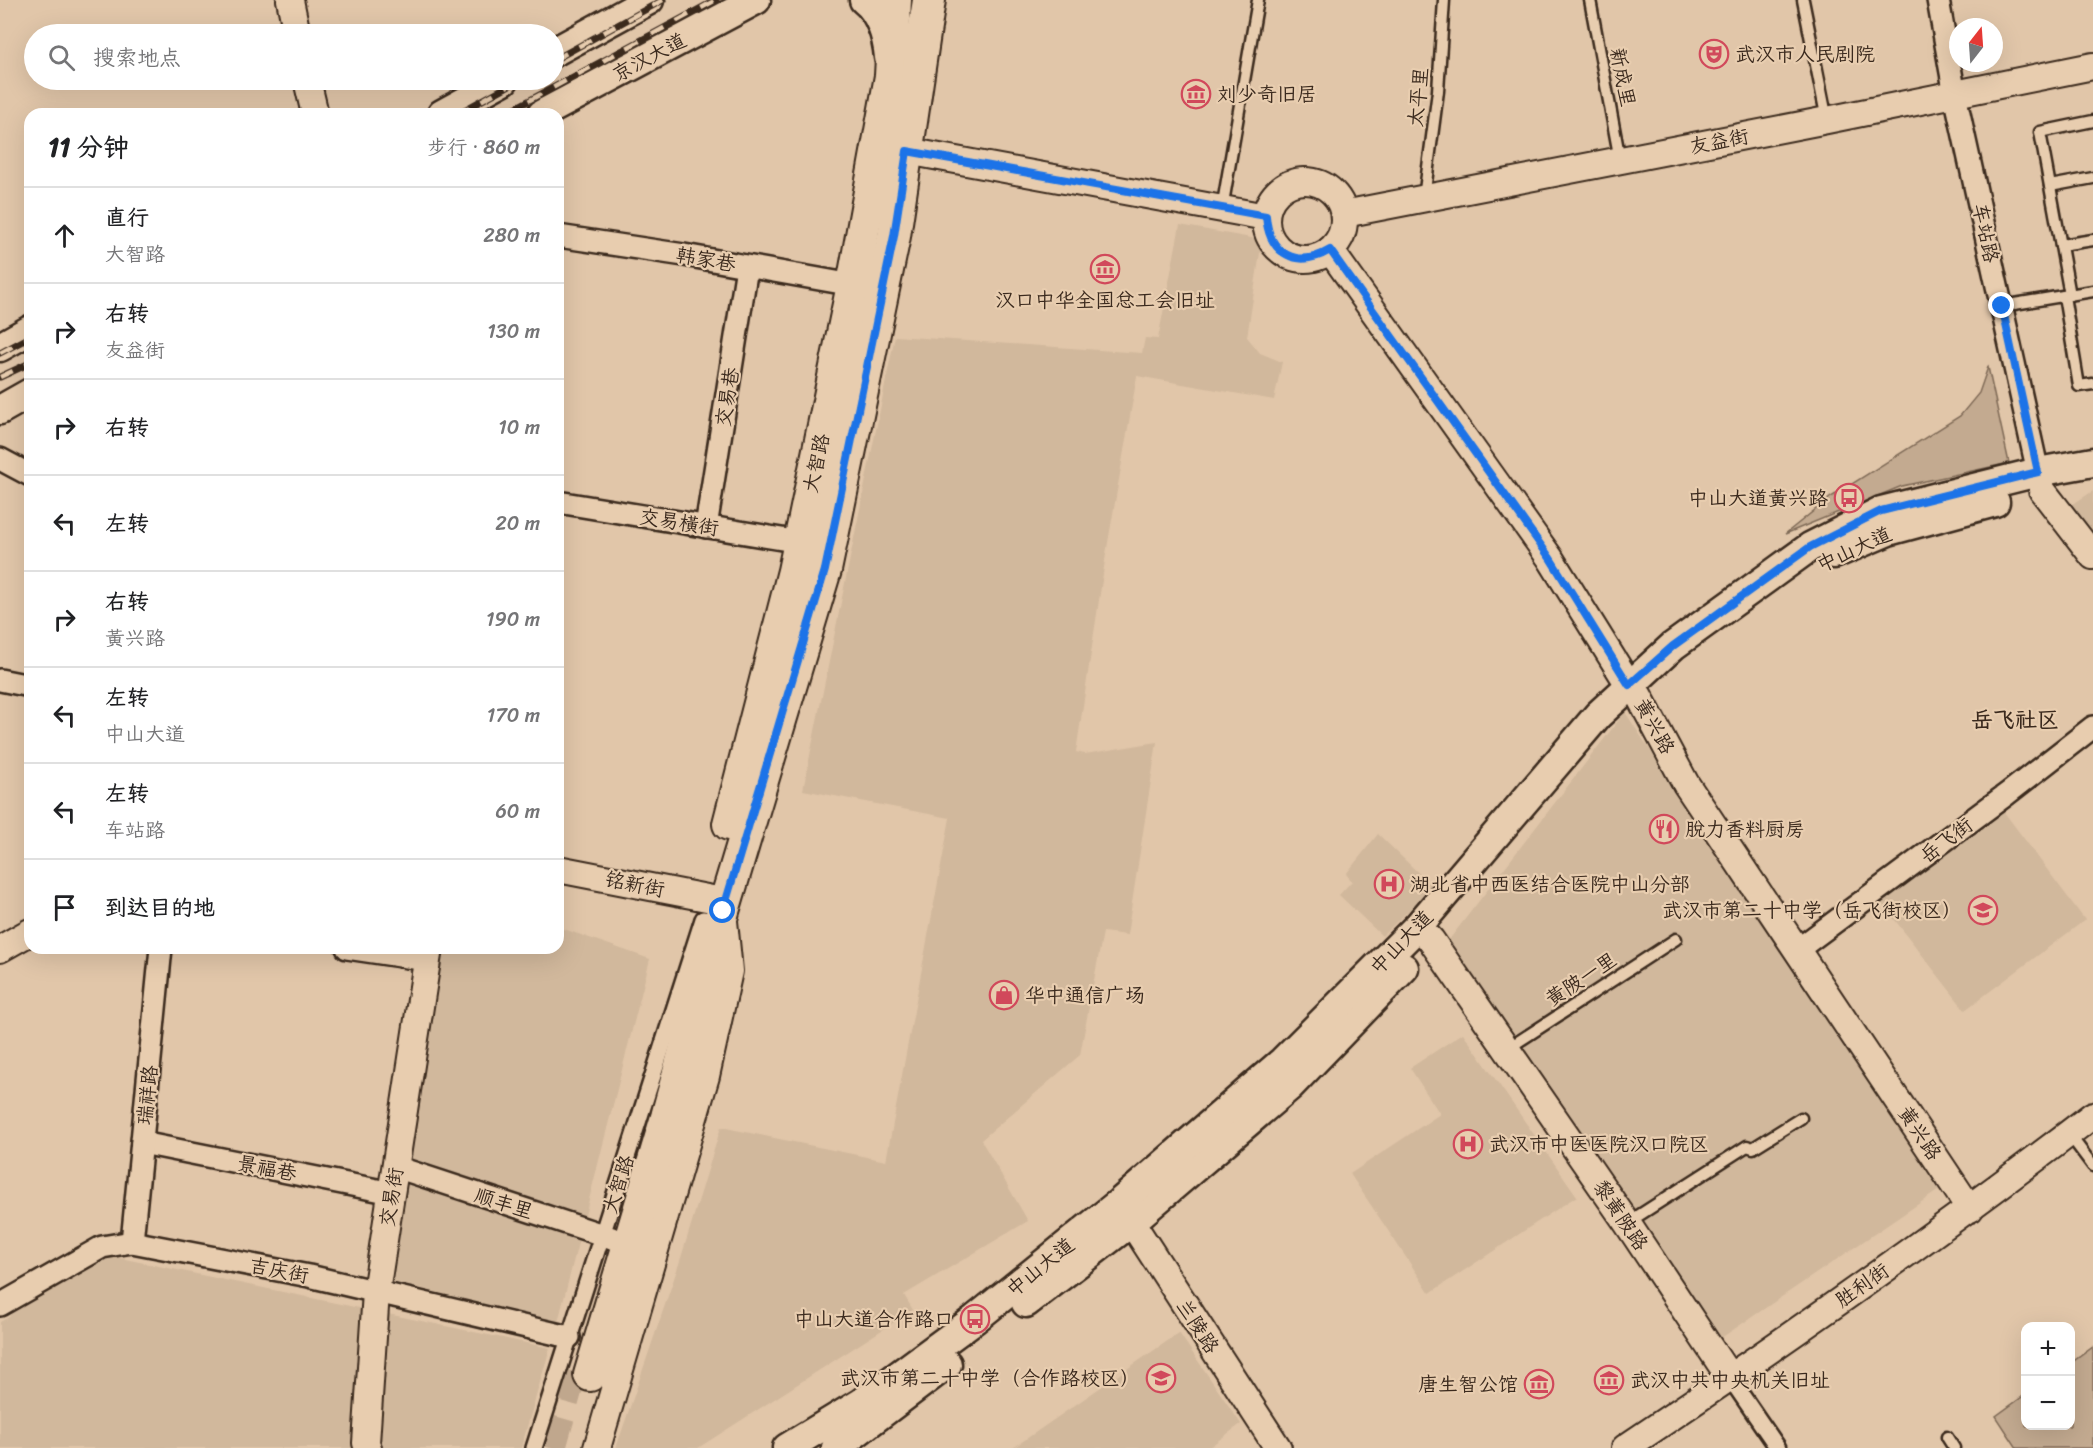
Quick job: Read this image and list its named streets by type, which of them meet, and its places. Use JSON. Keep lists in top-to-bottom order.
{
  "streets": {
    "main road": ["京汉大道", "大智路", "中山大道"],
    "street": [
      "友益街",
      "车站路",
      "韩家巷",
      "交易巷",
      "交易横街",
      "黄兴路",
      "岳飞街",
      "铭新街",
      "瑞祥路",
      "景福巷",
      "交易街",
      "顺丰里",
      "黎黄陂路",
      "吉庆街",
      "胜利街",
      "兰陵路"
    ],
    "lane": ["新成里", "太平里", "黄陂一里"]
  },
  "crossings": [
    ["新成里", "友益街"],
    ["太平里", "友益街"],
    ["友益街", "车站路"],
    ["友益街", "黄兴路"],
    ["车站路", "中山大道"],
    ["韩家巷", "交易巷"],
    ["韩家巷", "大智路"],
    ["交易巷", "交易横街"],
    ["大智路", "交易横街"],
    ["大智路", "铭新街"],
    ["大智路", "顺丰里"],
    ["大智路", "吉庆街"],
    ["中山大道", "黄兴路"],
    ["中山大道", "黎黄陂路"],
    ["中山大道", "兰陵路"],
    ["黄兴路", "岳飞街"],
    ["黄兴路", "胜利街"],
    ["黄陂一里", "黎黄陂路"],
    ["瑞祥路", "景福巷"],
    ["瑞祥路", "吉庆街"],
    ["景福巷", "交易街"],
    ["交易街", "顺丰里"],
    ["交易街", "吉庆街"],
    ["黎黄陂路", "胜利街"]
  ],
  "districts": ["岳飞社区"],
  "places": {
    "theatre": ["武汉市人民剧院"],
    "museum": [
      "刘少奇旧居",
      "汉口中华全国总工会旧址",
      "武汉中共中央机关旧址",
      "唐生智公馆"
    ],
    "bus stop": ["中山大道黄兴路", "中山大道合作路口"],
    "restaurant": ["脱力香料厨房"],
    "hospital": ["湖北省中西医结合医院中山分部", "武汉市中医医院汉口院区"],
    "school or university": ["武汉市第二十中学（岳飞街校区）", "武汉市第二十中学（合作路校区）"],
    "shop": ["华中通信广场"]
  },
  "north": "top",
  "page": {
    "search": "搜索地点",
    "heading": ["11 分钟", "步行 · 860 m"],
    "list": [
      ["直行", "大智路", "280 m"],
      ["右转", "友益街", "130 m"],
      ["右转", "10 m"],
      ["左转", "20 m"],
      ["右转", "黄兴路", "190 m"],
      ["左转", "中山大道", "170 m"],
      ["左转", "车站路", "60 m"],
      "到达目的地"
    ],
    "map_buttons": ["+", "−"]
  }
}
